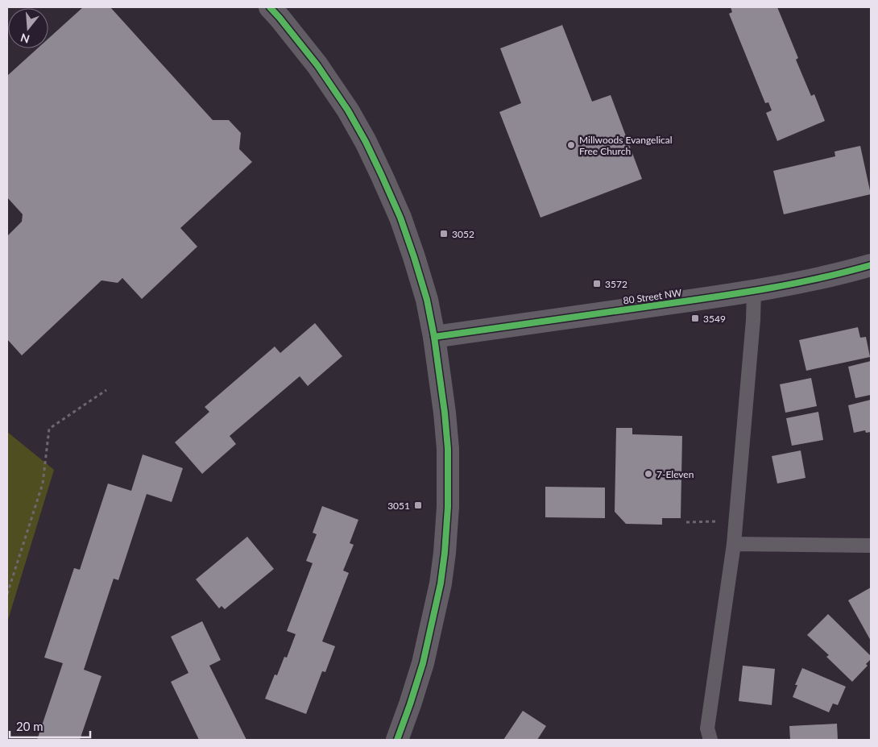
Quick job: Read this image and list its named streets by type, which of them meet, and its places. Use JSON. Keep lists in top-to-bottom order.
{
  "streets": {
    "street": ["80 Street NW"]
  },
  "places": {
    "other": ["Millwoods Evangelical Free Church", "7-Eleven"],
    "transit": [
      "3052",
      "3572",
      "3549",
      "3051"
    ]
  },
  "scale_bar": "20 m",
  "north": "bottom"
}
